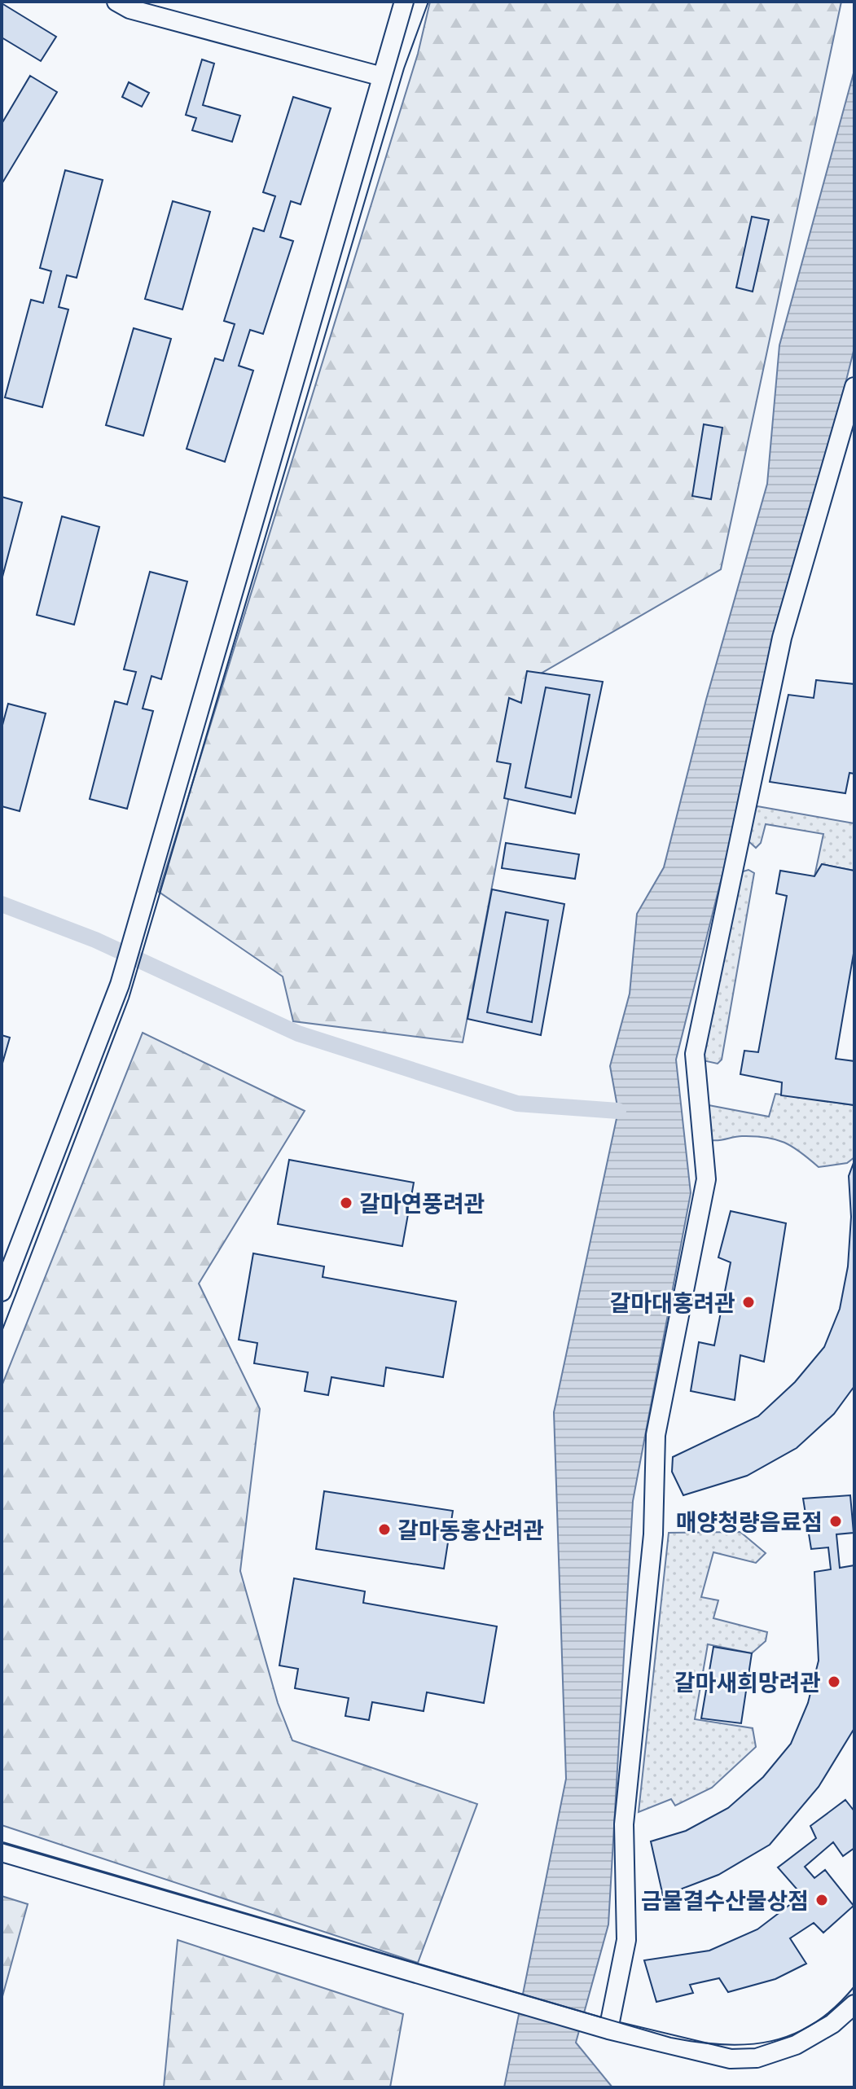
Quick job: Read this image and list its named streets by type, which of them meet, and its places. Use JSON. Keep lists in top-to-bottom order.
{
  "places": [
    "갈마연풍려관",
    "갈마대홍려관",
    "매양청량음료점",
    "갈마동홍산려관",
    "갈마새희망려관",
    "금물결수산물상점"
  ]
}
